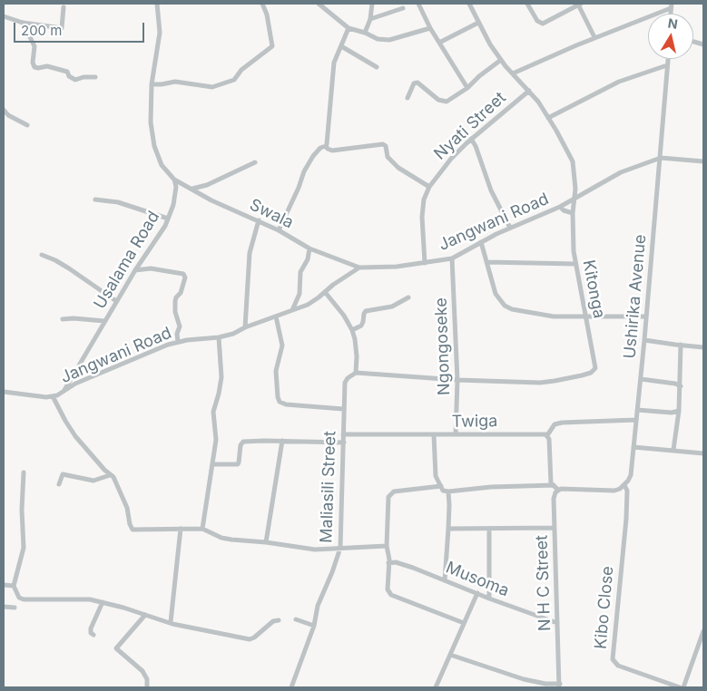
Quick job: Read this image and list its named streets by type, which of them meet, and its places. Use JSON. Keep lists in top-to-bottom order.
{
  "streets": {
    "street": [
      "Nyati Street",
      "Swala",
      "Jangwani Road",
      "Usalama Road",
      "Kitonga",
      "Ushirika Avenue",
      "Ngongoseke",
      "Twiga",
      "Maliasili Street",
      "Musoma",
      "N H C Street",
      "Kibo Close"
    ]
  },
  "crossings": [
    ["Nyati Street", "Jangwani Road"],
    ["Nyati Street", "Kitonga"],
    ["Swala", "Jangwani Road"],
    ["Swala", "Usalama Road"],
    ["Jangwani Road", "Usalama Road"],
    ["Jangwani Road", "Kitonga"],
    ["Jangwani Road", "Ushirika Avenue"],
    ["Jangwani Road", "Ngongoseke"],
    ["Kitonga", "Ngongoseke"],
    ["Kitonga", "Maliasili Street"],
    ["Ushirika Avenue", "Kibo Close"],
    ["Ngongoseke", "Twiga"],
    ["Twiga", "Maliasili Street"],
    ["Musoma", "N H C Street"]
  ],
  "scale_bar": "200 m",
  "north": "top"
}
